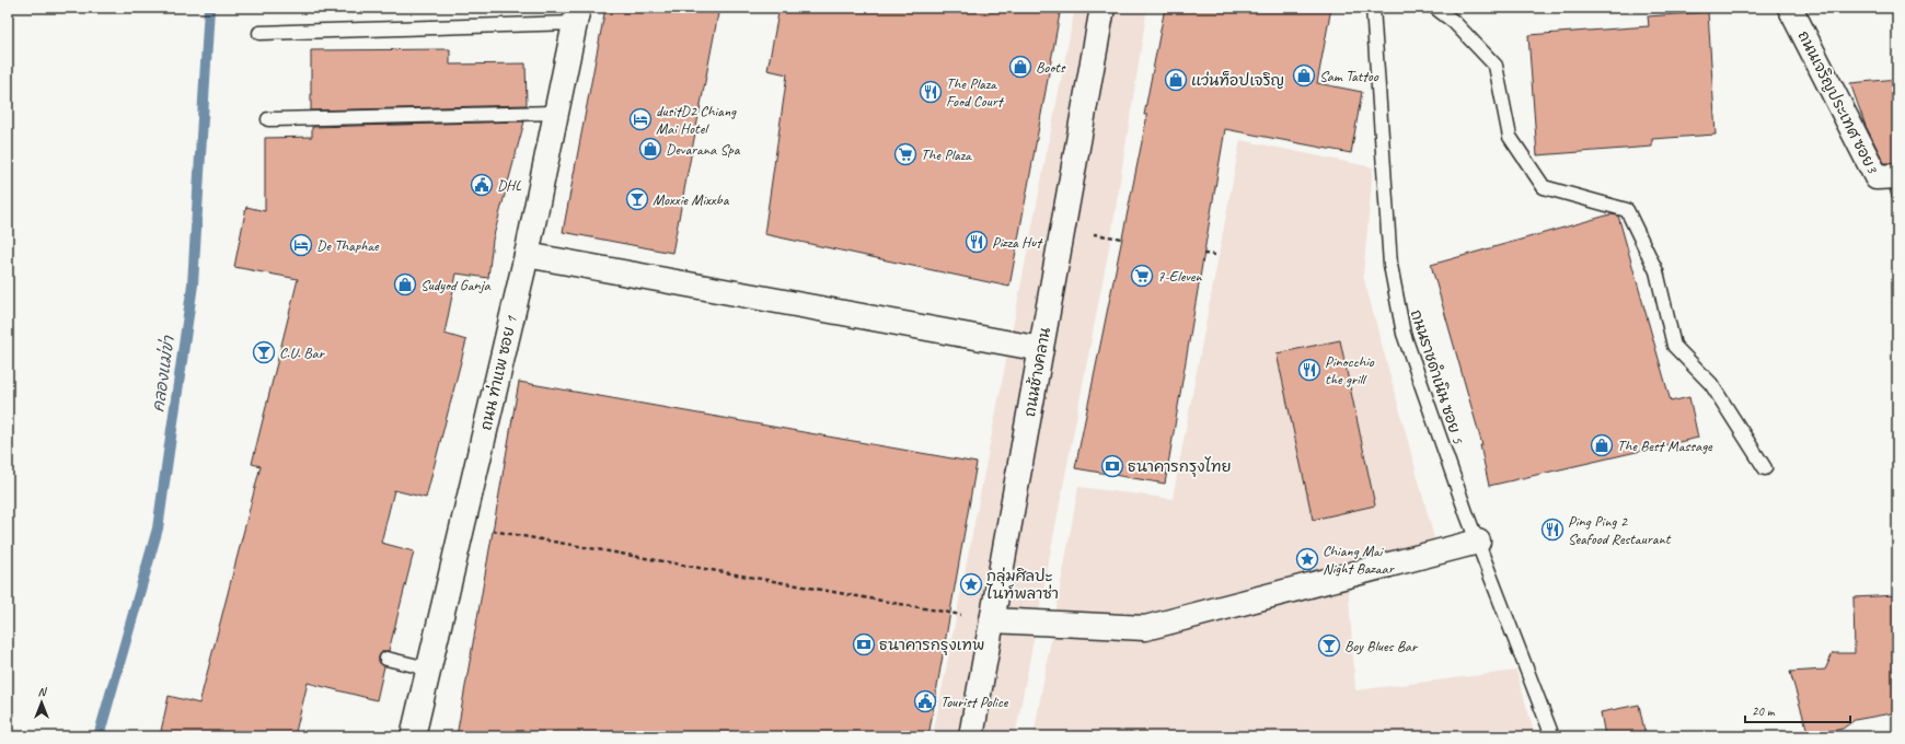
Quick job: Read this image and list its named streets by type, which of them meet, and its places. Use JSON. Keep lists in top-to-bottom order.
{
  "streets": {
    "street": ["ถนนเจริญประเทศ ซอย3", "ถนนช้างคลาน", "ถนน ท่าแพ ซอย 1"],
    "lane": ["ถนนราชดำเนิน ซอย 5"]
  },
  "water": ["คลองแม่ข่า"],
  "places": {
    "shop": [
      "Boots",
      "Sam Tattoo",
      "แว่นท็อปเจริญ",
      "Devarana Spa",
      "Sudyod Ganja",
      "The Best Massage"
    ],
    "restaurant": [
      "The Plaza Food Court",
      "Pizza Hut",
      "Pinocchio the grill",
      "Ping Ping 2 Seafood Restaurant"
    ],
    "hotel": ["dusitD2 Chiang Mai Hotel", "De Thaphae"],
    "supermarket": ["The Plaza", "7-Eleven"],
    "public building": ["DHL", "Tourist Police"],
    "bar": ["Moxxie Mixxba", "C.U. Bar", "Boy Blues Bar"],
    "bank": ["ธนาคารกรุงไทย", "ธนาคารกรุงเทพ"],
    "place": ["Chiang Mai Night Bazaar", "กลุ่มศิลปะ ไนท์พลาซ่า"]
  },
  "scale_bar": "20 m",
  "north": "top"
}
